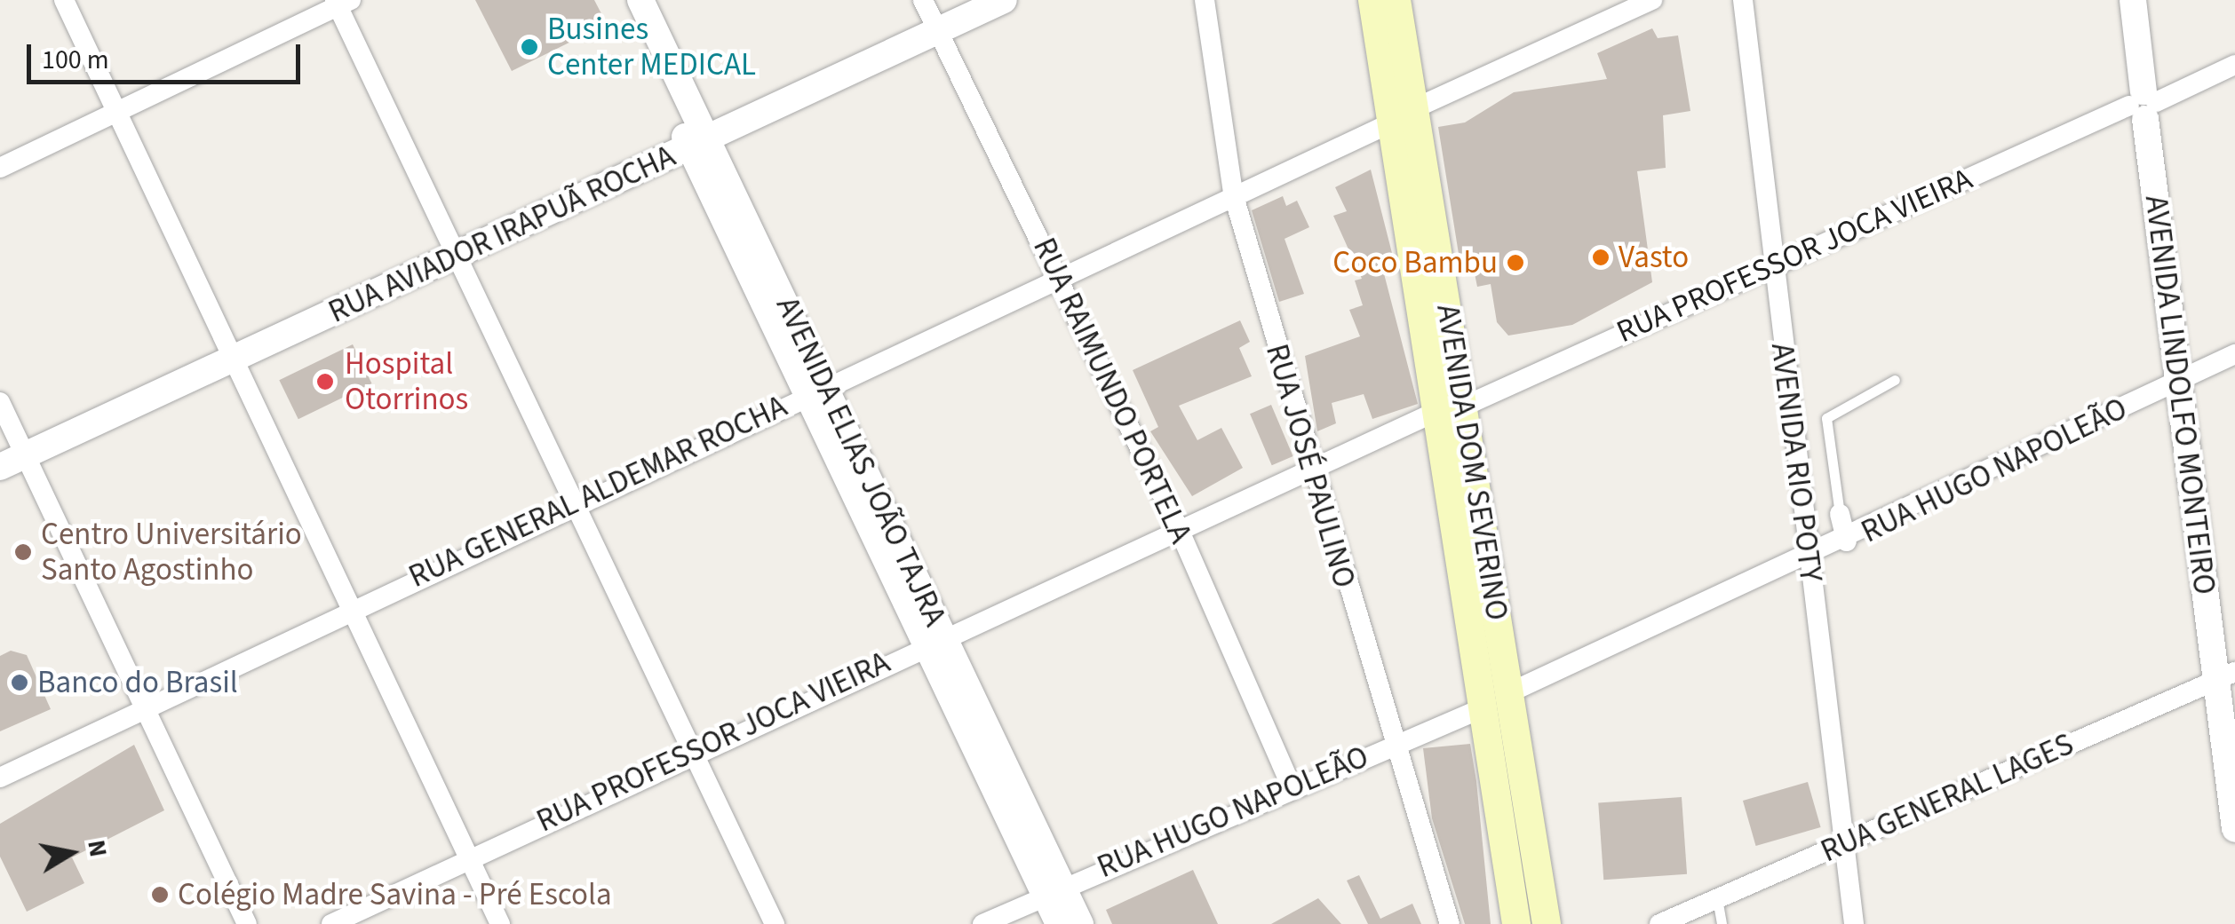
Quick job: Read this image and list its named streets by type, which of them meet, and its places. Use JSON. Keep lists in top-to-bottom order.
{
  "streets": {
    "main road": ["AVENIDA DOM SEVERINO"],
    "street": [
      "RUA AVIADOR IRAPUÃ ROCHA",
      "RUA PROFESSOR JOCA VIEIRA",
      "RUA RAIMUNDO PORTELA",
      "AVENIDA LINDOLFO MONTEIRO",
      "AVENIDA ELIAS JOÃO TAJRA",
      "AVENIDA RIO POTY",
      "RUA JOSÉ PAULINO",
      "RUA HUGO NAPOLEÃO",
      "RUA GENERAL ALDEMAR ROCHA",
      "RUA GENERAL LAGES"
    ]
  },
  "crossings": [
    ["RUA AVIADOR IRAPUÃ ROCHA", "RUA RAIMUNDO PORTELA"],
    ["RUA AVIADOR IRAPUÃ ROCHA", "AVENIDA ELIAS JOÃO TAJRA"],
    ["RUA PROFESSOR JOCA VIEIRA", "RUA RAIMUNDO PORTELA"],
    ["RUA PROFESSOR JOCA VIEIRA", "AVENIDA LINDOLFO MONTEIRO"],
    ["RUA PROFESSOR JOCA VIEIRA", "AVENIDA ELIAS JOÃO TAJRA"],
    ["RUA PROFESSOR JOCA VIEIRA", "AVENIDA DOM SEVERINO"],
    ["RUA PROFESSOR JOCA VIEIRA", "AVENIDA RIO POTY"],
    ["RUA PROFESSOR JOCA VIEIRA", "RUA JOSÉ PAULINO"],
    ["RUA RAIMUNDO PORTELA", "RUA HUGO NAPOLEÃO"],
    ["RUA RAIMUNDO PORTELA", "RUA GENERAL ALDEMAR ROCHA"],
    ["AVENIDA LINDOLFO MONTEIRO", "RUA HUGO NAPOLEÃO"],
    ["AVENIDA LINDOLFO MONTEIRO", "RUA GENERAL LAGES"],
    ["AVENIDA ELIAS JOÃO TAJRA", "RUA HUGO NAPOLEÃO"],
    ["AVENIDA ELIAS JOÃO TAJRA", "RUA GENERAL ALDEMAR ROCHA"],
    ["AVENIDA DOM SEVERINO", "RUA HUGO NAPOLEÃO"],
    ["AVENIDA DOM SEVERINO", "RUA GENERAL ALDEMAR ROCHA"],
    ["AVENIDA RIO POTY", "RUA HUGO NAPOLEÃO"],
    ["AVENIDA RIO POTY", "RUA GENERAL LAGES"],
    ["RUA JOSÉ PAULINO", "RUA HUGO NAPOLEÃO"],
    ["RUA JOSÉ PAULINO", "RUA GENERAL ALDEMAR ROCHA"]
  ],
  "places": [
    "Busines Center MEDICAL",
    "Vasto",
    "Coco Bambu",
    "Hospital Otorrinos",
    "Centro Universitário Santo Agostinho",
    "Banco do Brasil",
    "Colégio Madre Savina - Pré Escola"
  ],
  "scale_bar": "100 m",
  "north": "right"
}
